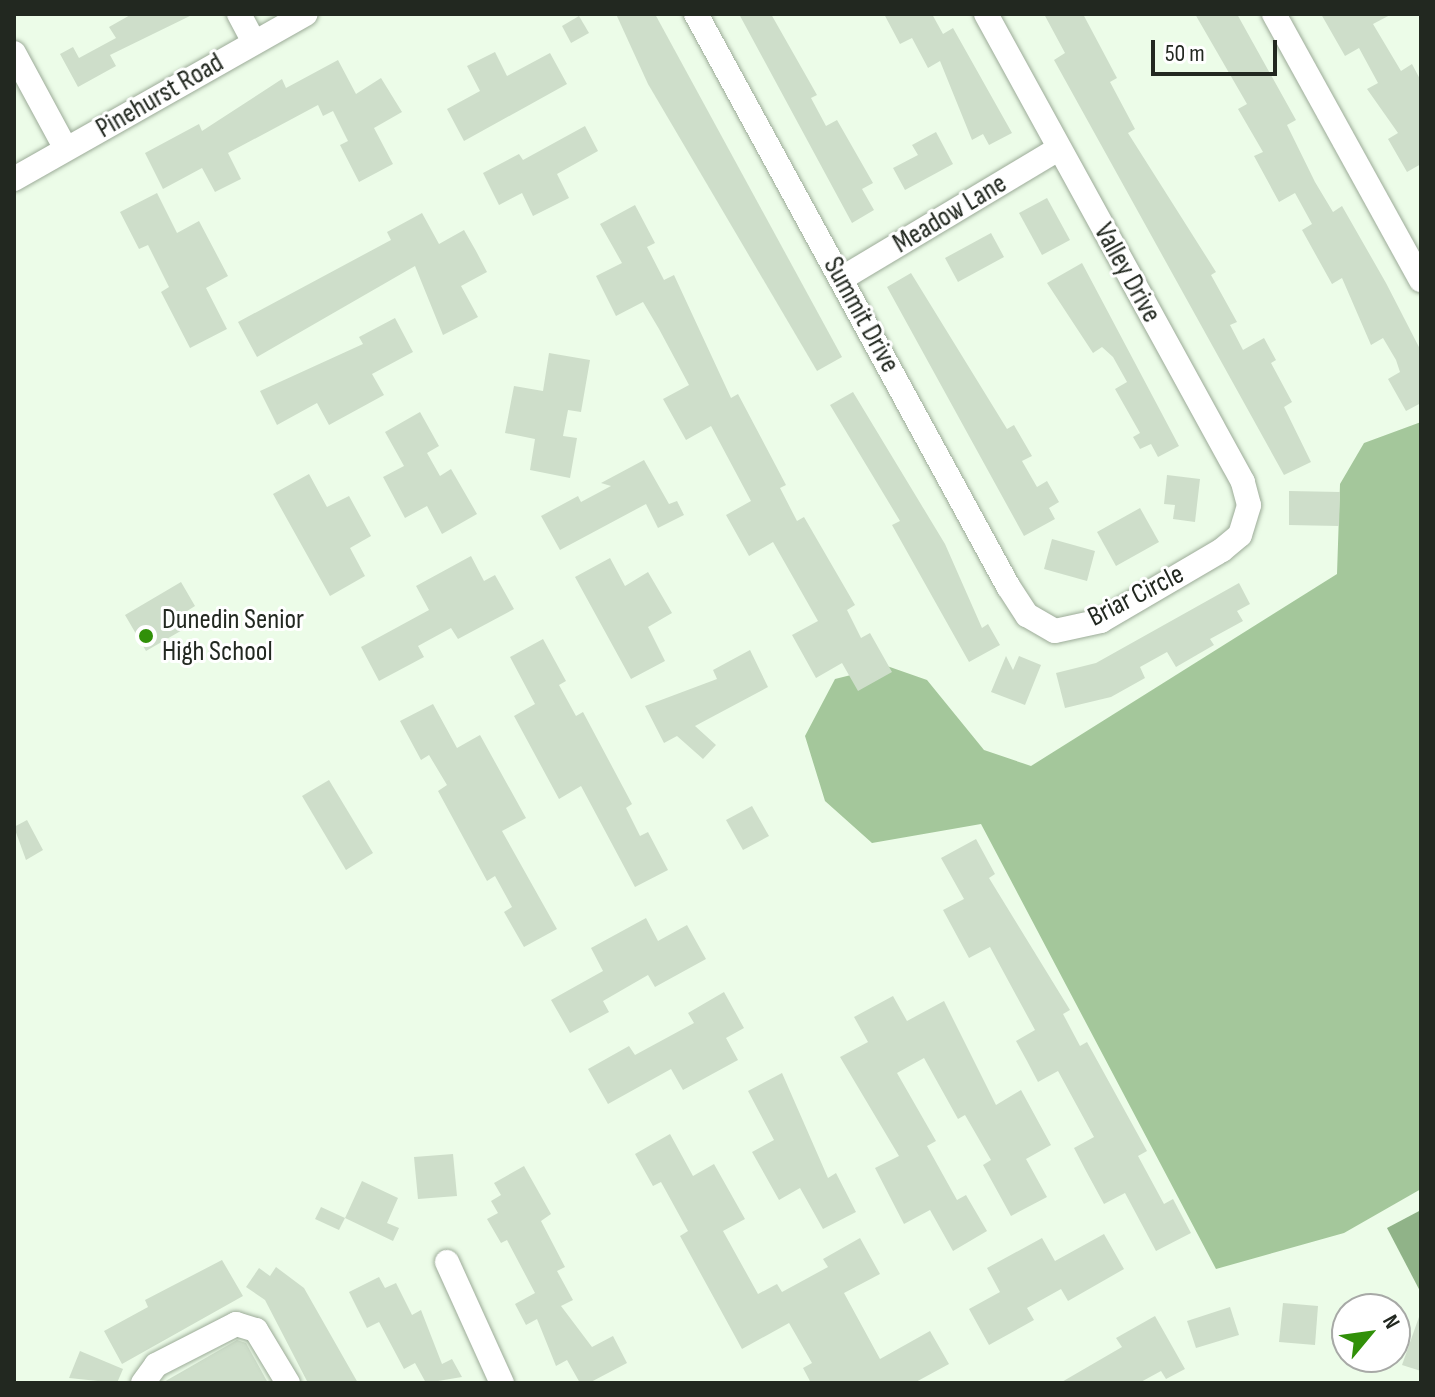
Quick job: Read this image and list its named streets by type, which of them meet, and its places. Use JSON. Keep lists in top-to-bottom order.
{
  "streets": {
    "street": [
      "Pinehurst Road",
      "Meadow Lane",
      "Valley Drive",
      "Summit Drive",
      "Briar Circle"
    ]
  },
  "crossings": [
    ["Meadow Lane", "Valley Drive"],
    ["Meadow Lane", "Summit Drive"],
    ["Valley Drive", "Briar Circle"],
    ["Summit Drive", "Briar Circle"]
  ],
  "places": ["Dunedin Senior High School"],
  "scale_bar": "50 m",
  "north": "top right"
}
